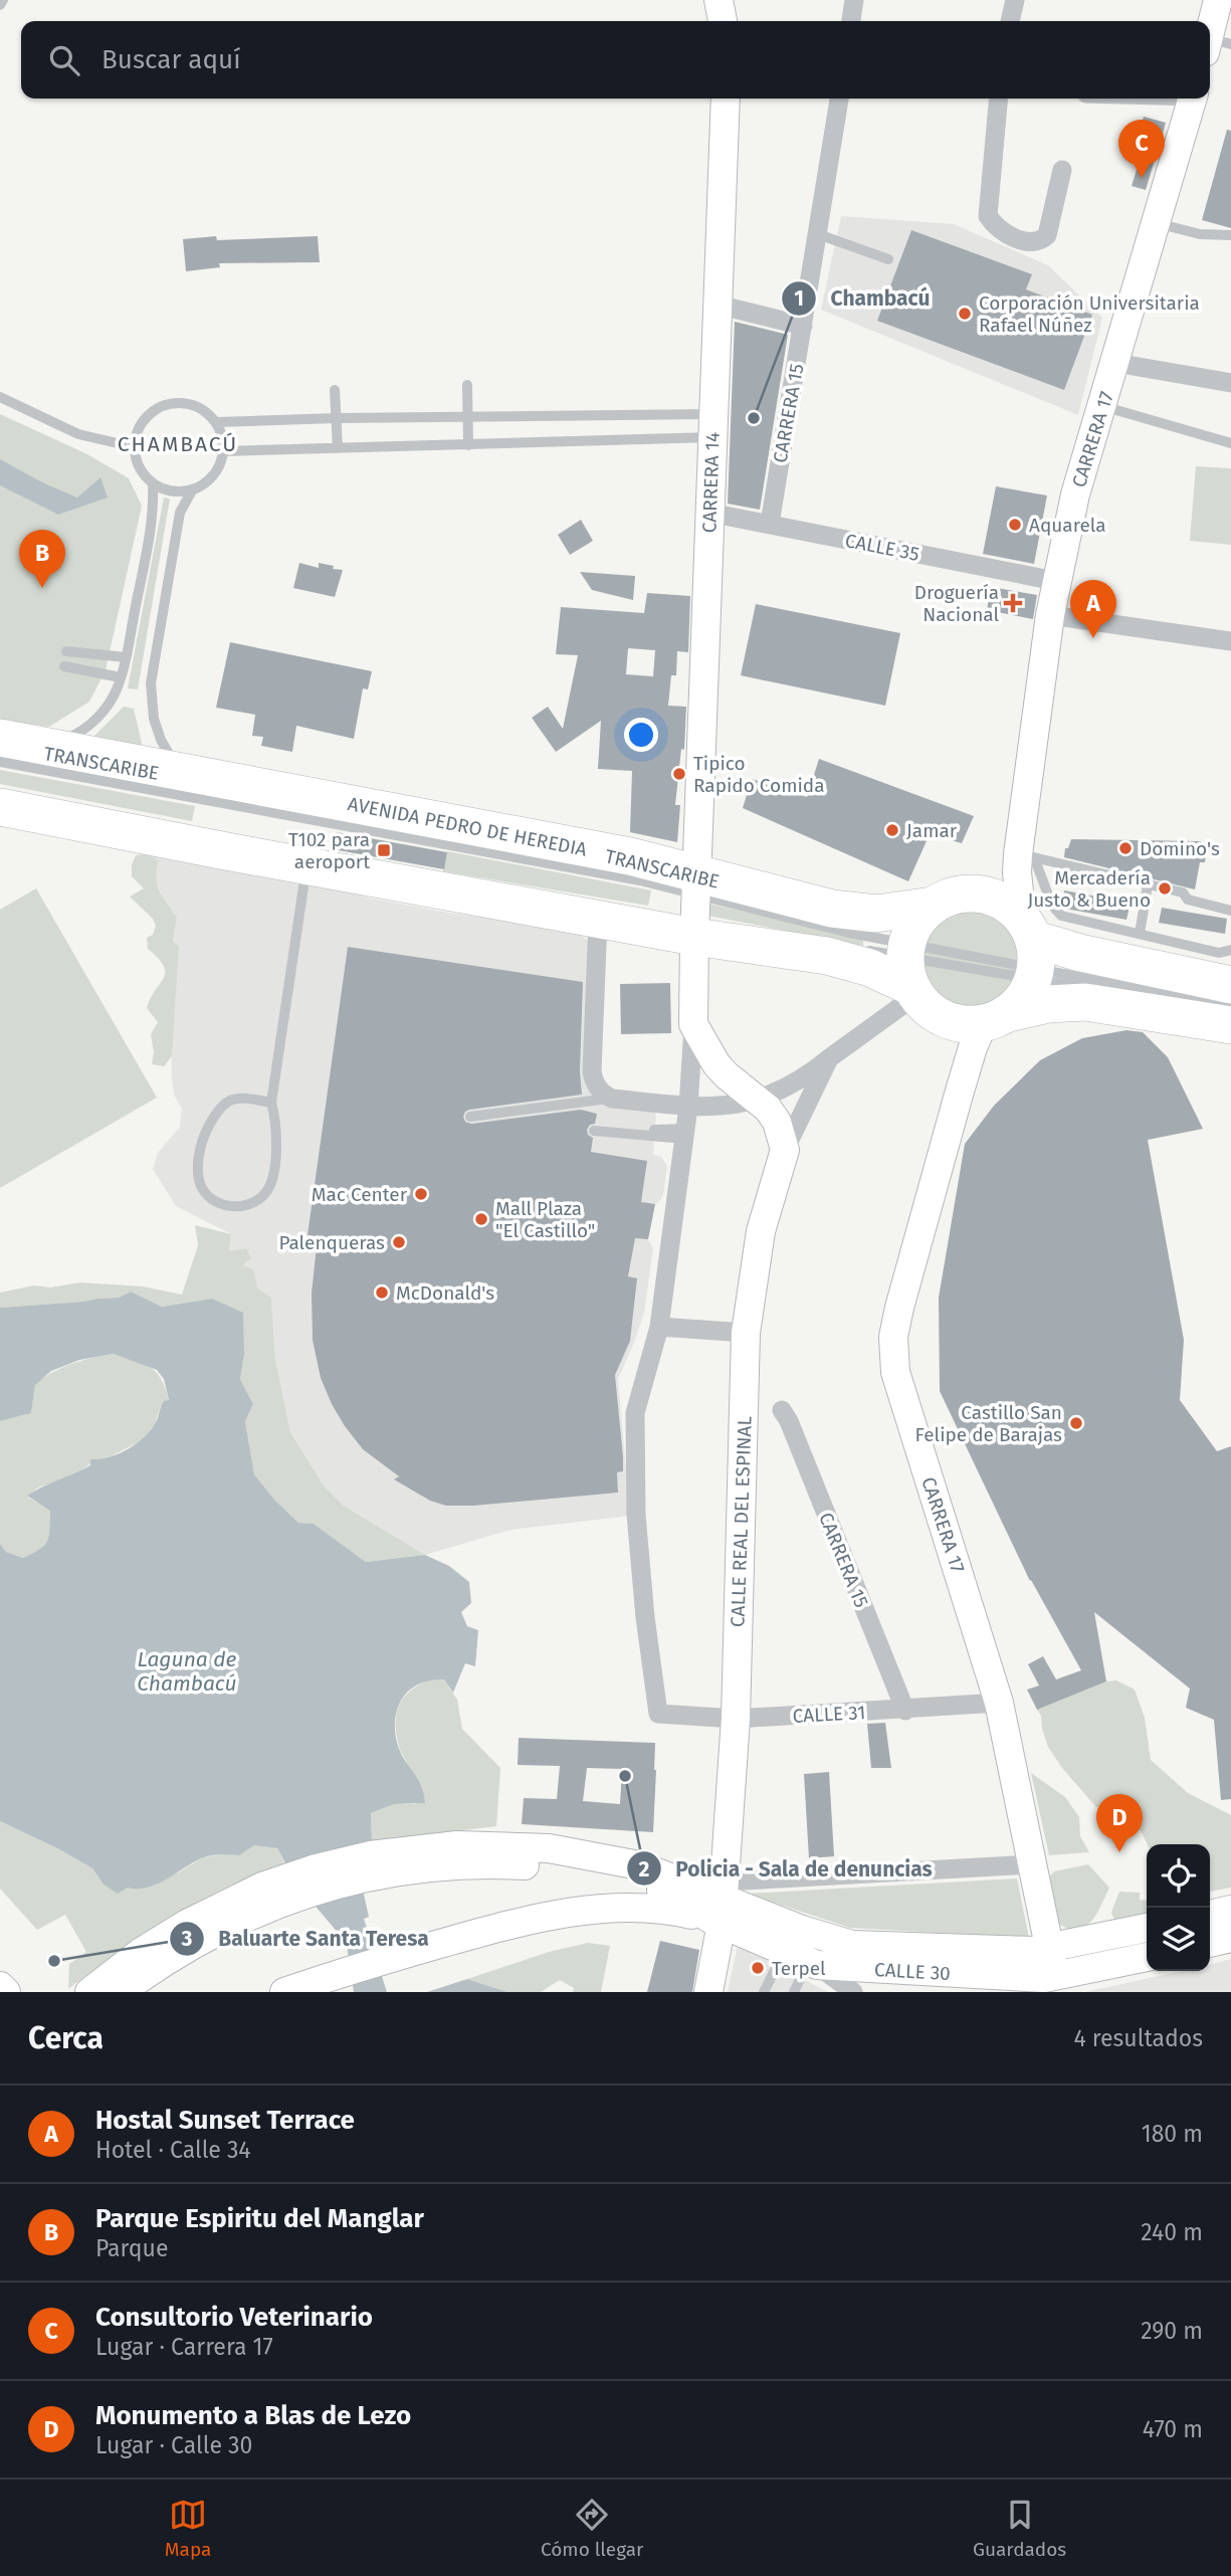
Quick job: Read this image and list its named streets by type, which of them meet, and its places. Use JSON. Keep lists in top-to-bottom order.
{
  "streets": {
    "highway": ["AVENIDA PEDRO DE HEREDIA"],
    "main road": [
      "CARRERA 17",
      "CARRERA 14",
      "CALLE REAL DEL ESPINAL",
      "CALLE 30"
    ],
    "street": ["CARRERA 15", "CALLE 35", "CALLE 31"],
    "lane": ["TRANSCARIBE"]
  },
  "crossings": [
    ["CARRERA 15", "CALLE 35"],
    ["CARRERA 15", "CALLE 31"],
    ["CARRERA 17", "CALLE 35"],
    ["CARRERA 17", "TRANSCARIBE"],
    ["CARRERA 17", "AVENIDA PEDRO DE HEREDIA"],
    ["CARRERA 17", "CALLE 31"],
    ["CARRERA 17", "CALLE 30"],
    ["CARRERA 14", "CALLE 35"],
    ["CARRERA 14", "TRANSCARIBE"],
    ["CARRERA 14", "AVENIDA PEDRO DE HEREDIA"],
    ["TRANSCARIBE", "AVENIDA PEDRO DE HEREDIA"],
    ["TRANSCARIBE", "CALLE REAL DEL ESPINAL"],
    ["CALLE REAL DEL ESPINAL", "CALLE 31"],
    ["CALLE REAL DEL ESPINAL", "CALLE 30"]
  ],
  "districts": ["CHAMBACÚ"],
  "water": ["Laguna de Chambacú"],
  "places": {
    "other": [
      "Corporación Universitaria Rafael Núñez",
      "Chambacú",
      "Aquarela",
      "Tipico Rapido Comida",
      "Jamar",
      "Domino's",
      "Mercadería Justo & Bueno",
      "Mac Center",
      "Mall Plaza \"El Castillo\"",
      "Palenqueras",
      "McDonald's",
      "Castillo San Felipe de Barajas",
      "Policia - Sala de denuncias",
      "Baluarte Santa Teresa",
      "Terpel"
    ],
    "health": ["Droguería Nacional"],
    "transit": ["T102 para aeroport"]
  },
  "page": {
    "search": "Buscar aquí",
    "pins": [
      "C",
      "B",
      "A",
      "D"
    ],
    "heading": ["Cerca", "4 resultados"],
    "list": [
      {
        "mark": "A",
        "name": "Hostal Sunset Terrace",
        "note": "Hotel · Calle 34",
        "value": "180 m"
      },
      {
        "mark": "B",
        "name": "Parque Espiritu del Manglar",
        "note": "Parque",
        "value": "240 m"
      },
      {
        "mark": "C",
        "name": "Consultorio Veterinario",
        "note": "Lugar · Carrera 17",
        "value": "290 m"
      },
      {
        "mark": "D",
        "name": "Monumento a Blas de Lezo",
        "note": "Lugar · Calle 30",
        "value": "470 m"
      }
    ],
    "nav": ["Mapa", "Cómo llegar", "Guardados"]
  }
}
